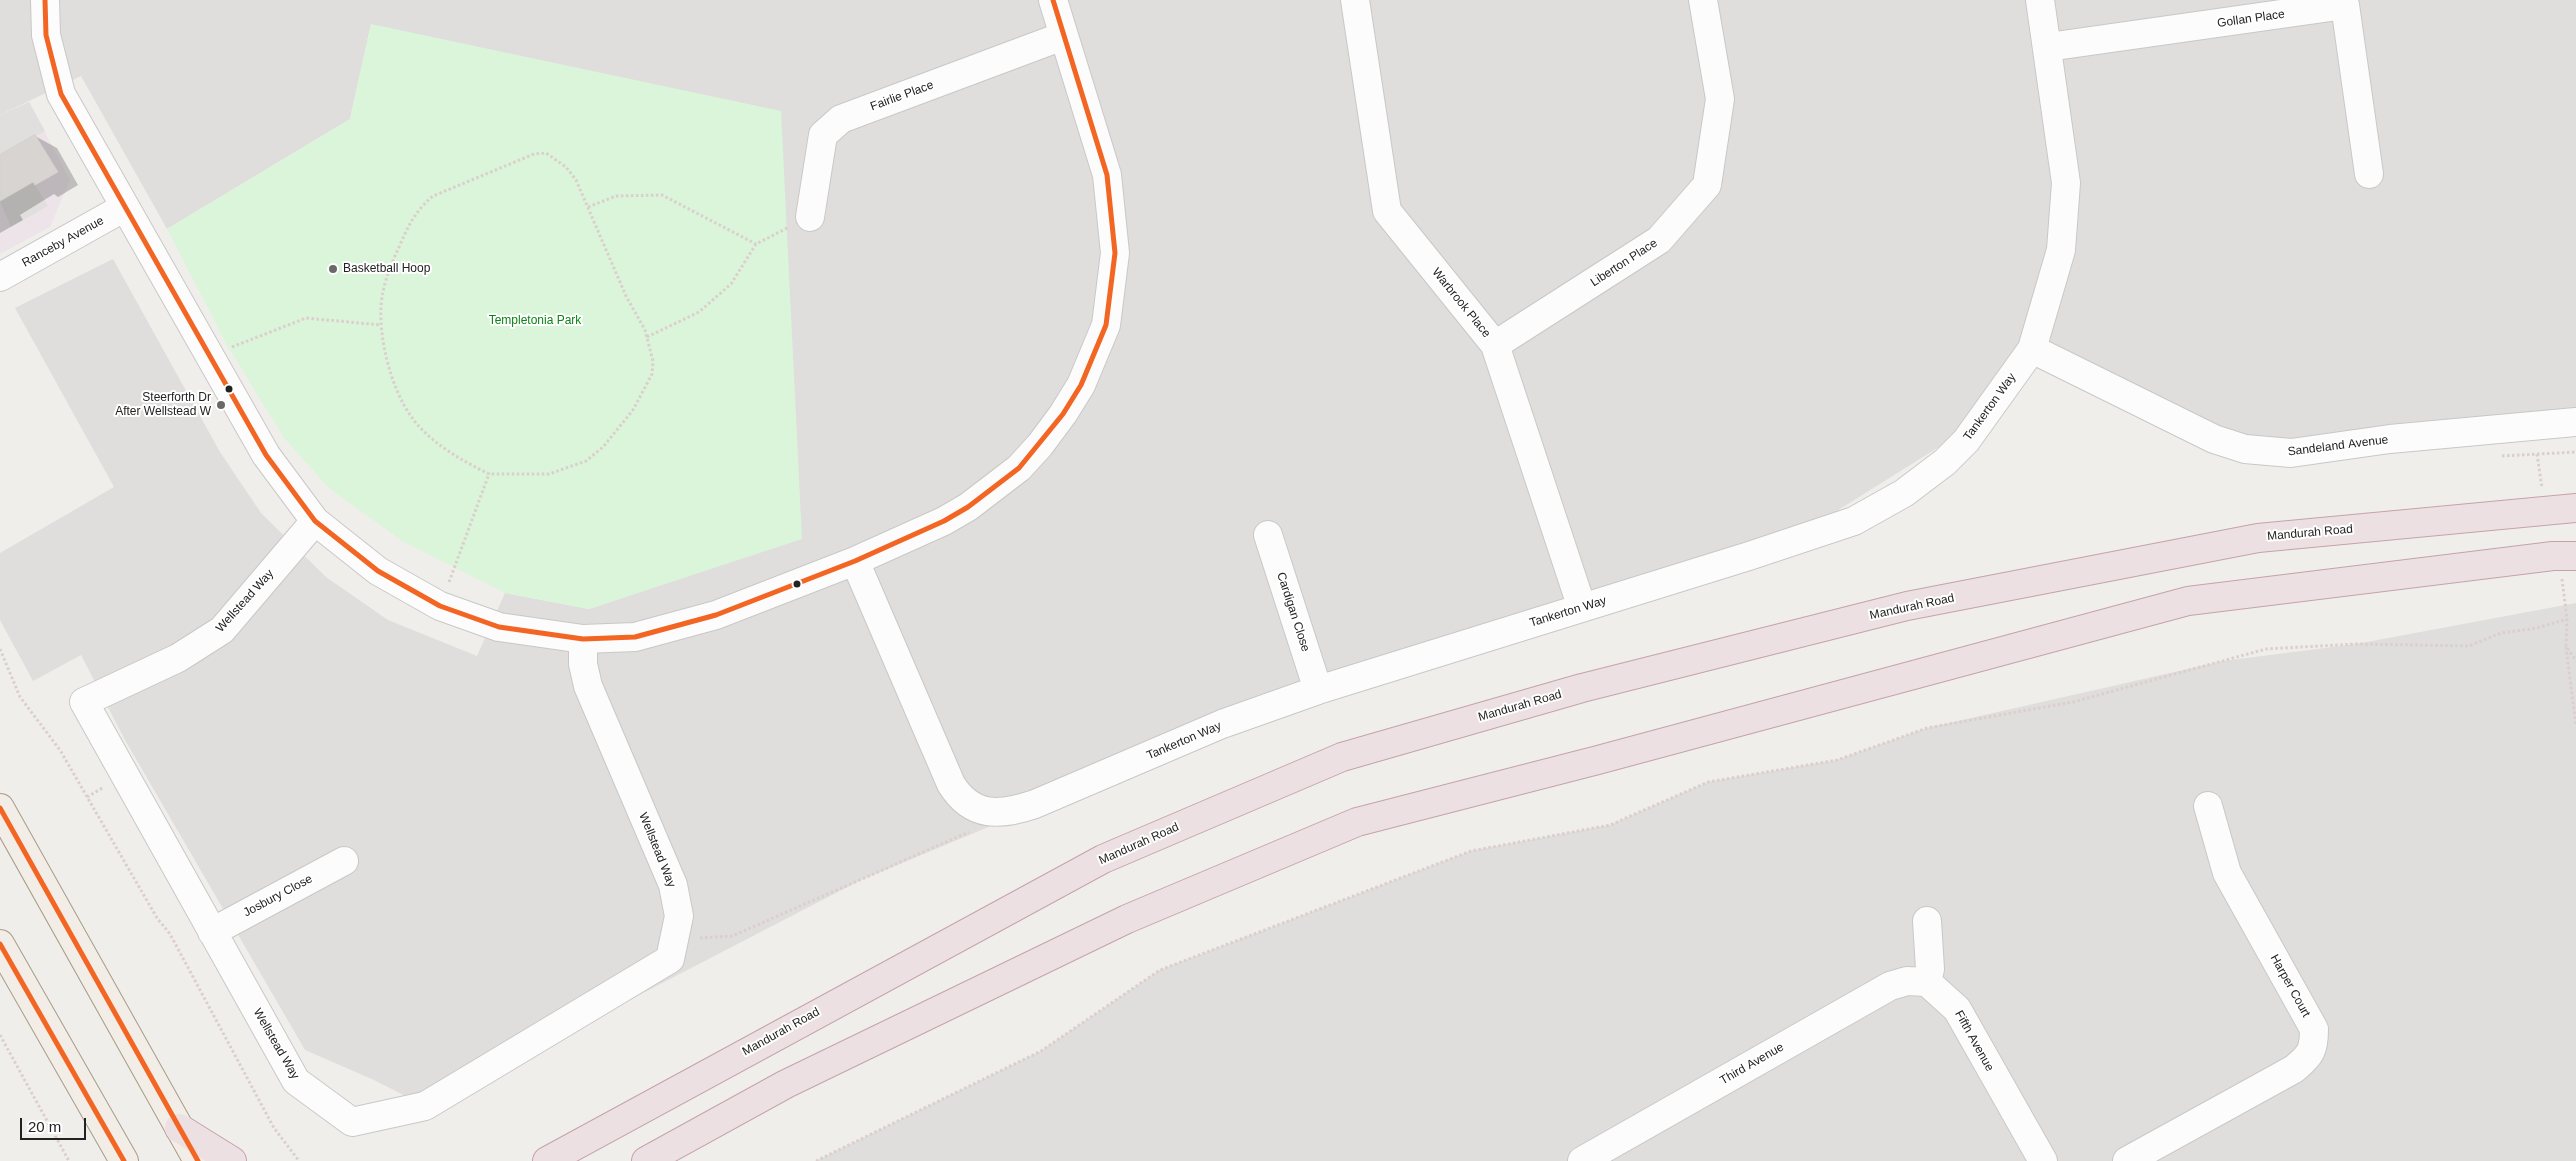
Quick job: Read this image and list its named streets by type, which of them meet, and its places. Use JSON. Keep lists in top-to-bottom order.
{
  "streets": {
    "highway": ["Mandurah Road"],
    "street": [
      "Gollan Place",
      "Fairlie Place",
      "Ranceby Avenue",
      "Liberton Place",
      "Warbrook Place",
      "Tankerton Way",
      "Sandeland Avenue",
      "Wellstead Way",
      "Cardigan Close",
      "Josbury Close",
      "Harper Court",
      "Fifth Avenue",
      "Third Avenue"
    ]
  },
  "crossings": [
    ["Gollan Place", "Tankerton Way"],
    ["Liberton Place", "Warbrook Place"],
    ["Warbrook Place", "Tankerton Way"],
    ["Tankerton Way", "Sandeland Avenue"],
    ["Tankerton Way", "Cardigan Close"],
    ["Wellstead Way", "Josbury Close"],
    ["Fifth Avenue", "Third Avenue"]
  ],
  "parks": ["Templetonia Park"],
  "places": ["Basketball Hoop", "Steerforth Dr After Wellstead W"],
  "scale_bar": "20 m"
}
